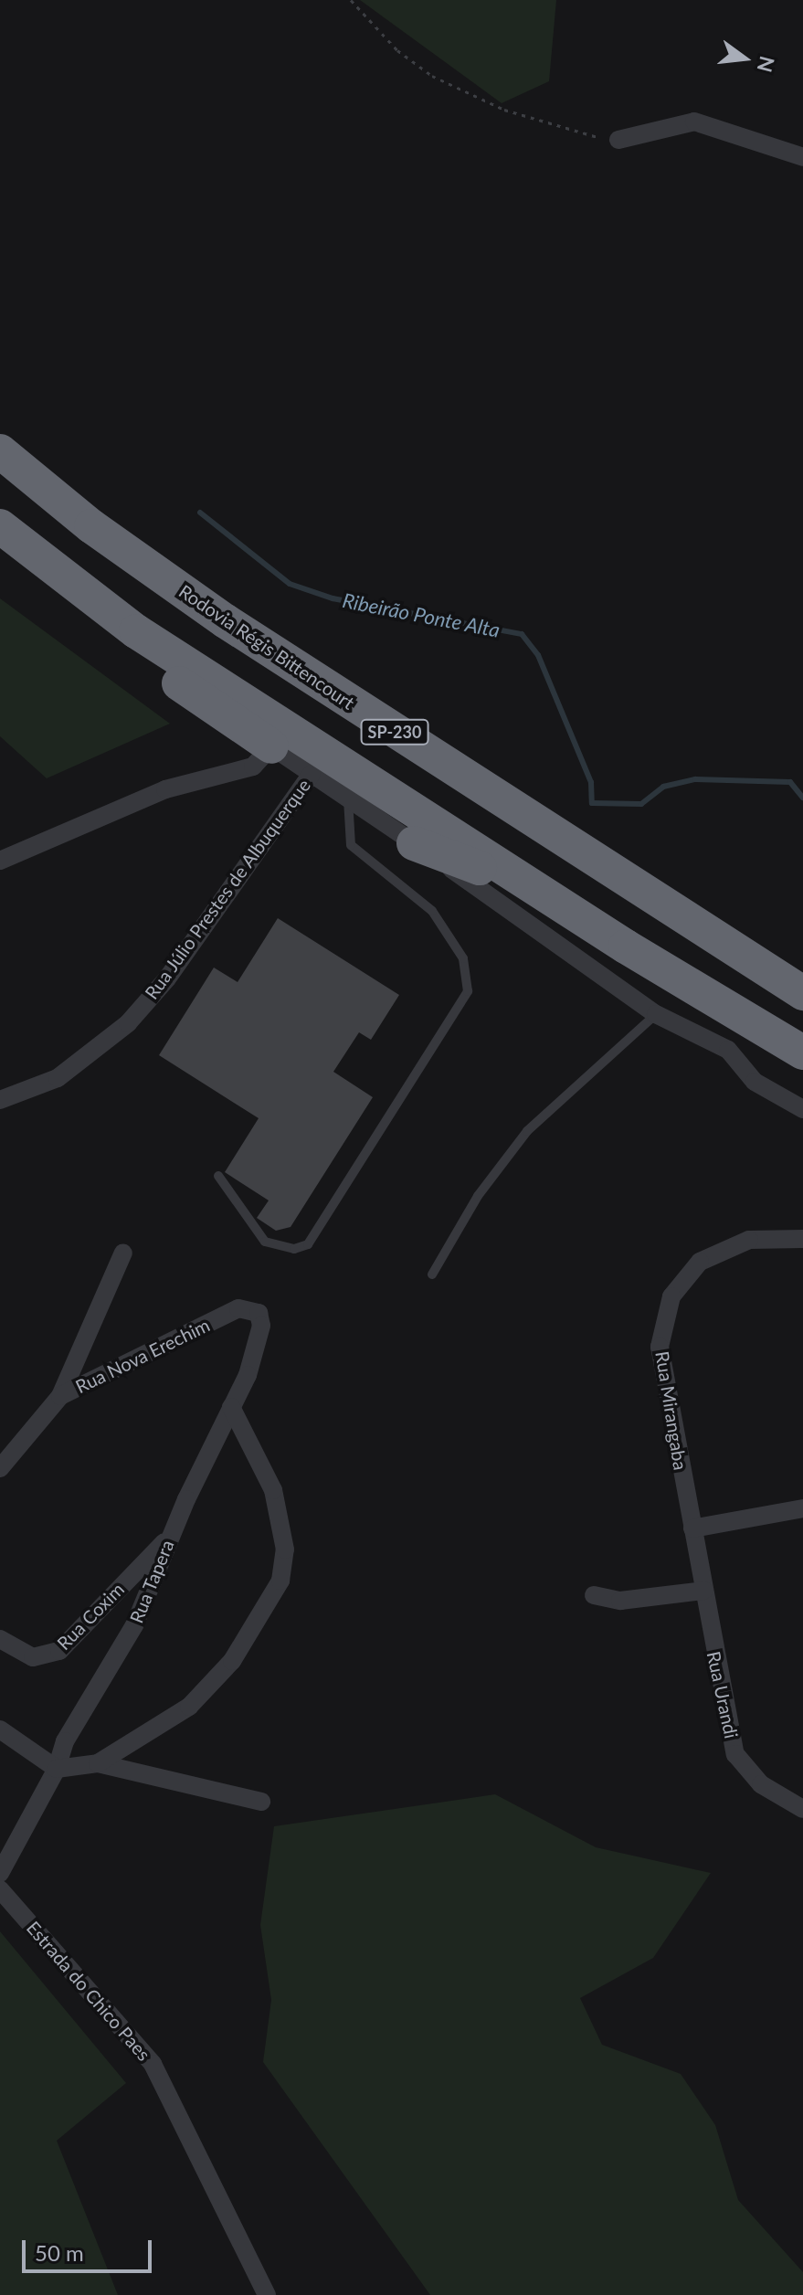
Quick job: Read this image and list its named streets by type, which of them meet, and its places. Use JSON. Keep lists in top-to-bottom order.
{
  "streets": {
    "highway": ["Rodovia Régis Bittencourt", "SP-230"],
    "street": [
      "Rua Júlio Prestes de Albuquerque",
      "Rua Nova Erechim",
      "Rua Mirangaba",
      "Rua Tapera",
      "Rua Coxim",
      "Rua Urandi",
      "Estrada do Chico Paes"
    ]
  },
  "crossings": [
    ["Rua Nova Erechim", "Rua Tapera"],
    ["Rua Mirangaba", "Rua Urandi"],
    ["Rua Tapera", "Rua Coxim"]
  ],
  "water": ["Ribeirão Ponte Alta"],
  "scale_bar": "50 m",
  "north": "right"
}
